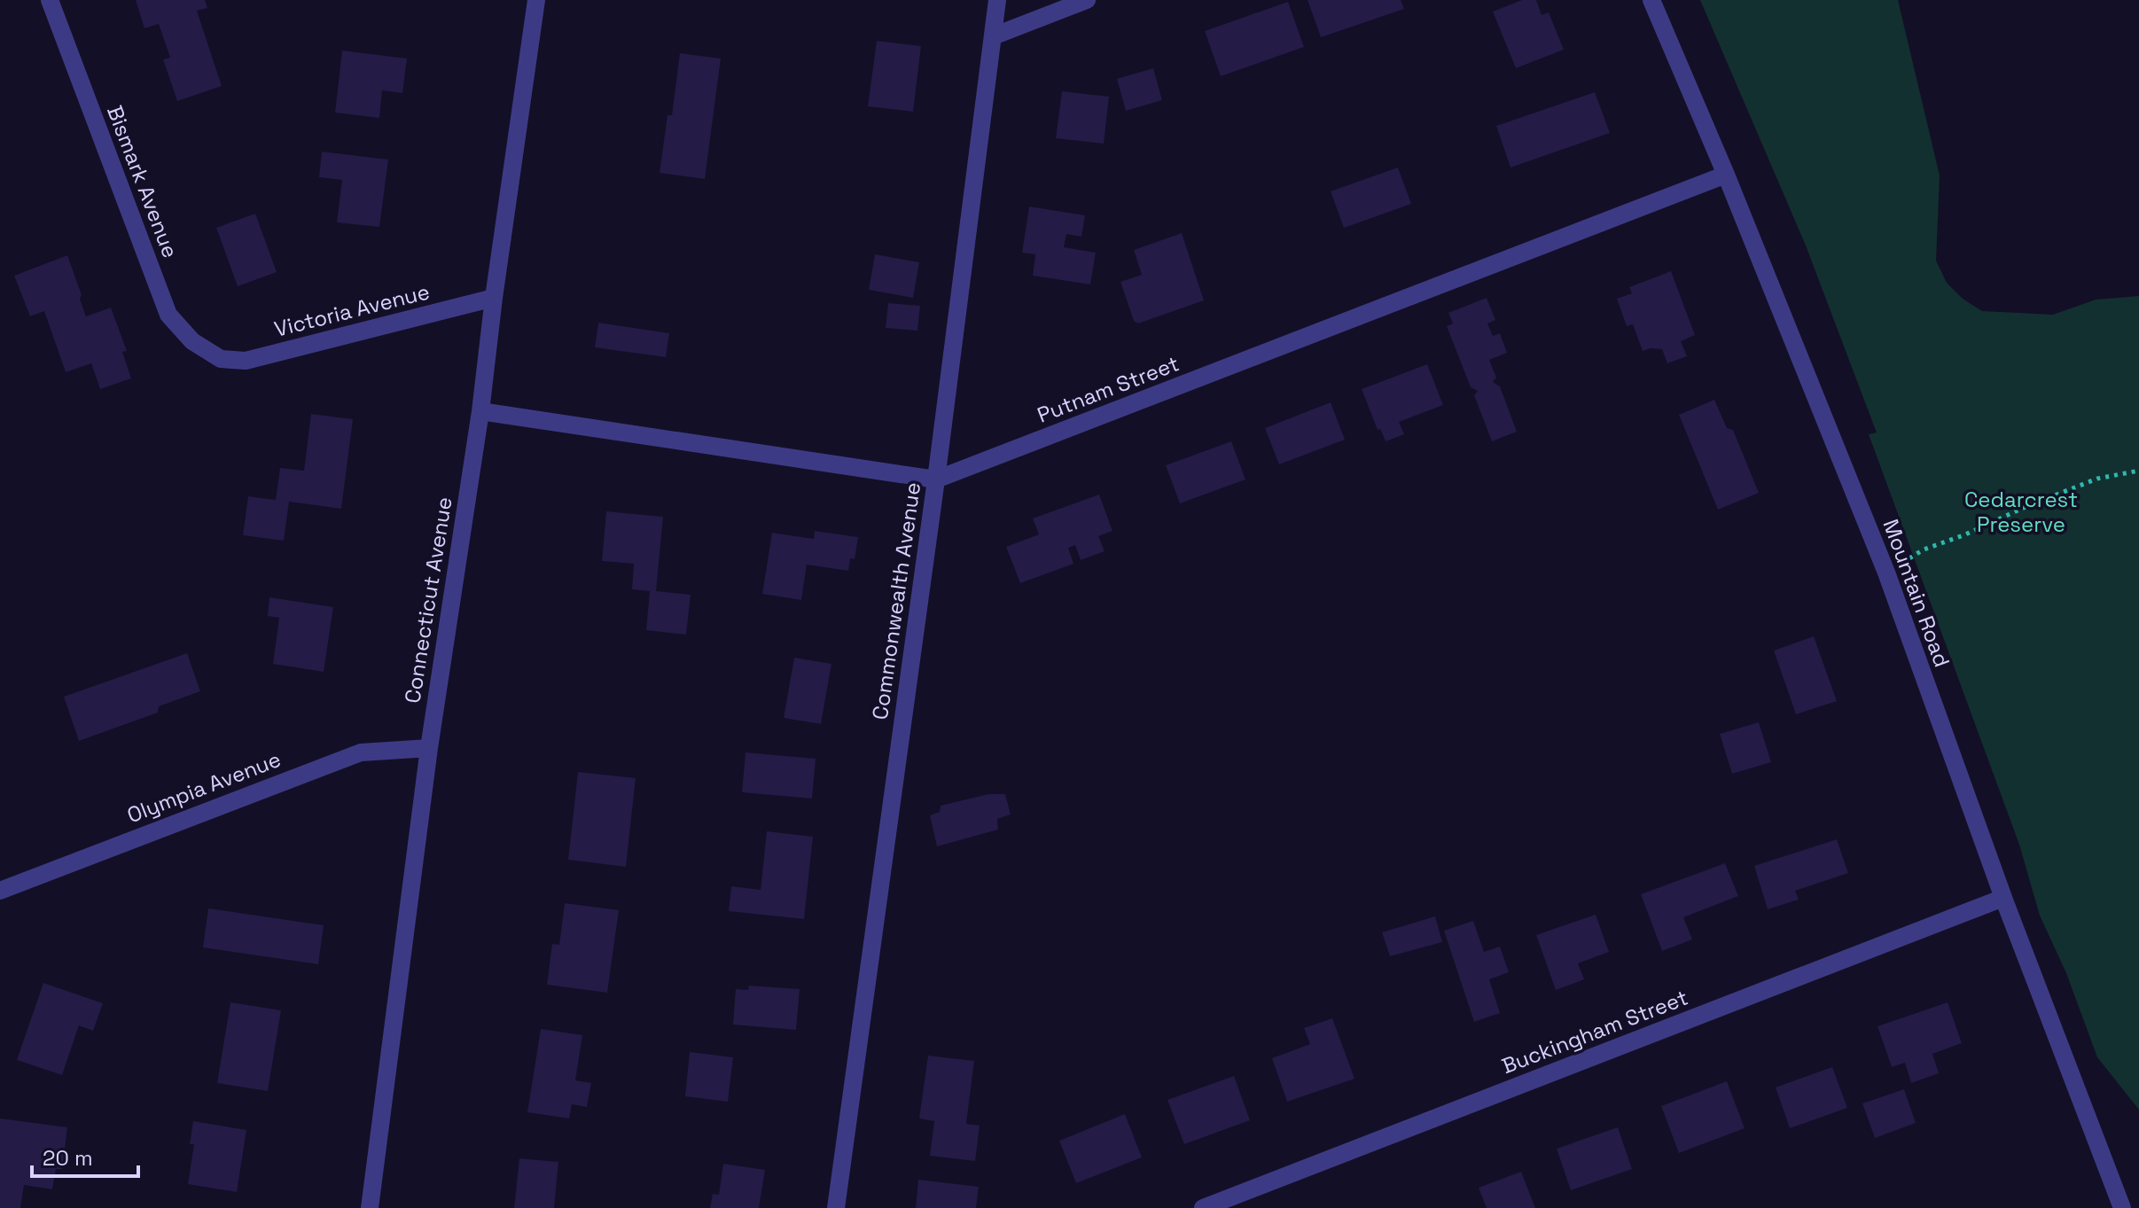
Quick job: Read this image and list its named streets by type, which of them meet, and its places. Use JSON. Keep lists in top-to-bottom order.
{
  "streets": {
    "street": [
      "Bismark Avenue",
      "Victoria Avenue",
      "Putnam Street",
      "Mountain Road",
      "Connecticut Avenue",
      "Commonwealth Avenue",
      "Olympia Avenue",
      "Buckingham Street"
    ]
  },
  "crossings": [
    ["Bismark Avenue", "Victoria Avenue"],
    ["Victoria Avenue", "Connecticut Avenue"],
    ["Putnam Street", "Mountain Road"],
    ["Putnam Street", "Connecticut Avenue"],
    ["Putnam Street", "Commonwealth Avenue"],
    ["Mountain Road", "Buckingham Street"],
    ["Connecticut Avenue", "Olympia Avenue"]
  ],
  "parks": ["Cedarcrest Preserve"],
  "scale_bar": "20 m"
}
